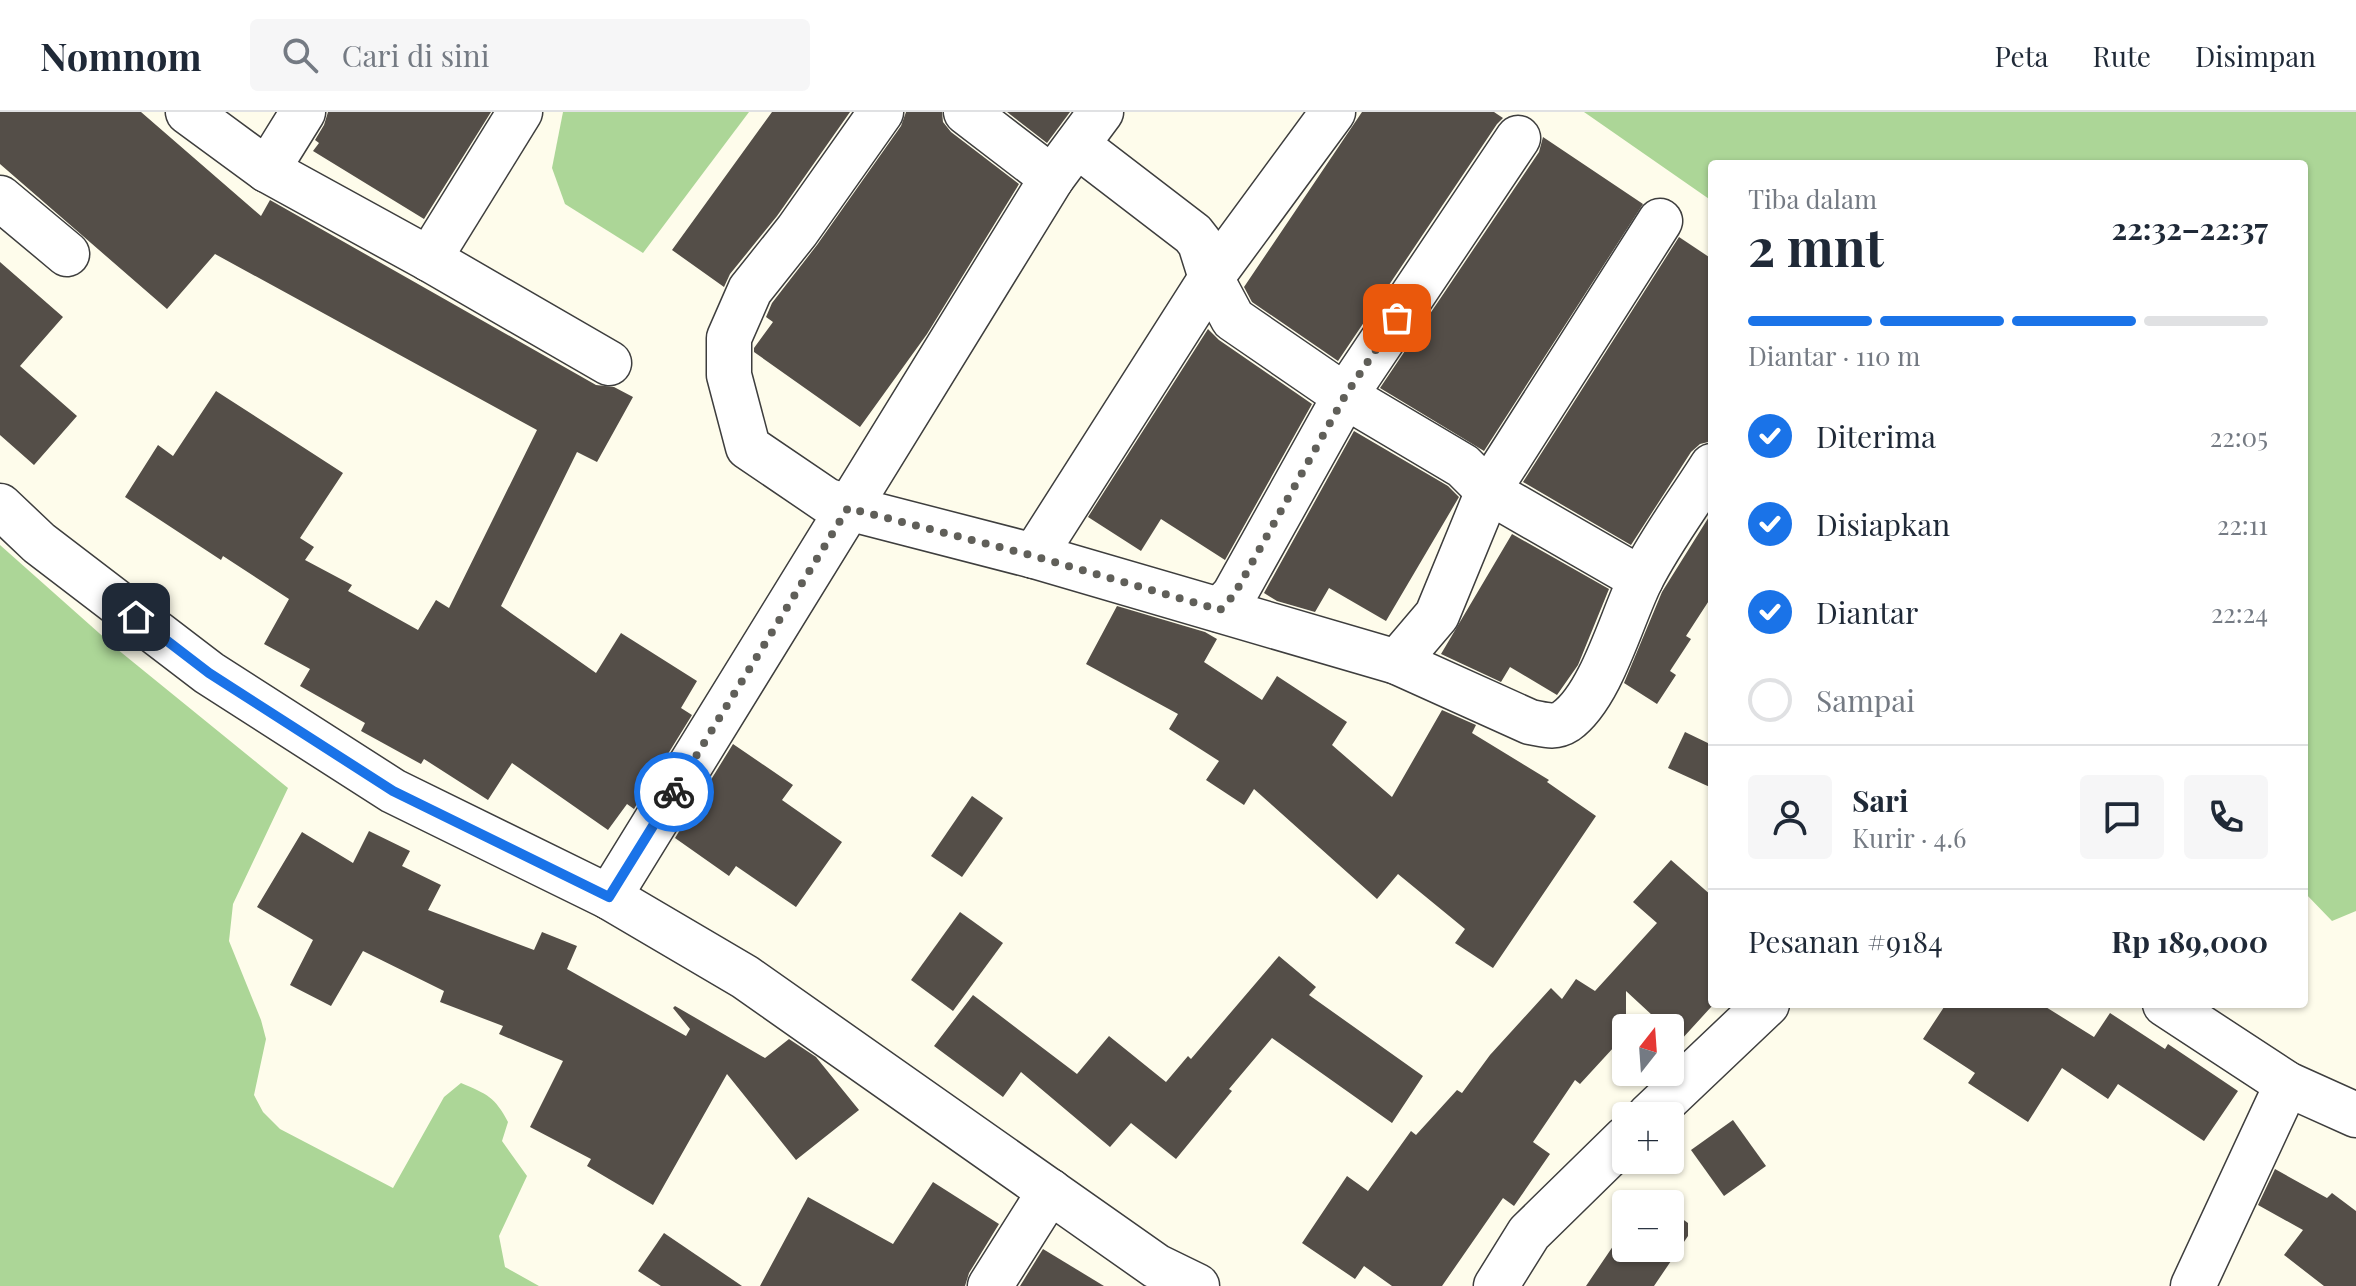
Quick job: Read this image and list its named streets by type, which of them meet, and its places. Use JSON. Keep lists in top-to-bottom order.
{
  "north": "top",
  "page": {
    "header": "Nomnom",
    "search": "Cari di sini",
    "nav": ["Peta", "Rute", "Disimpan"],
    "heading": ["2 mnt", "Tiba dalam", "22:32–22:37"],
    "panel": [
      "Sari",
      "Kurir · 4.6",
      "Pesanan #9184",
      "Rp 189,000"
    ],
    "bar": "Diantar · 110 m",
    "list": [
      ["Diterima", "22:05"],
      ["Disiapkan", "22:11"],
      ["Diantar", "22:24"],
      "Sampai"
    ],
    "map_buttons": ["+", "−"]
  }
}
